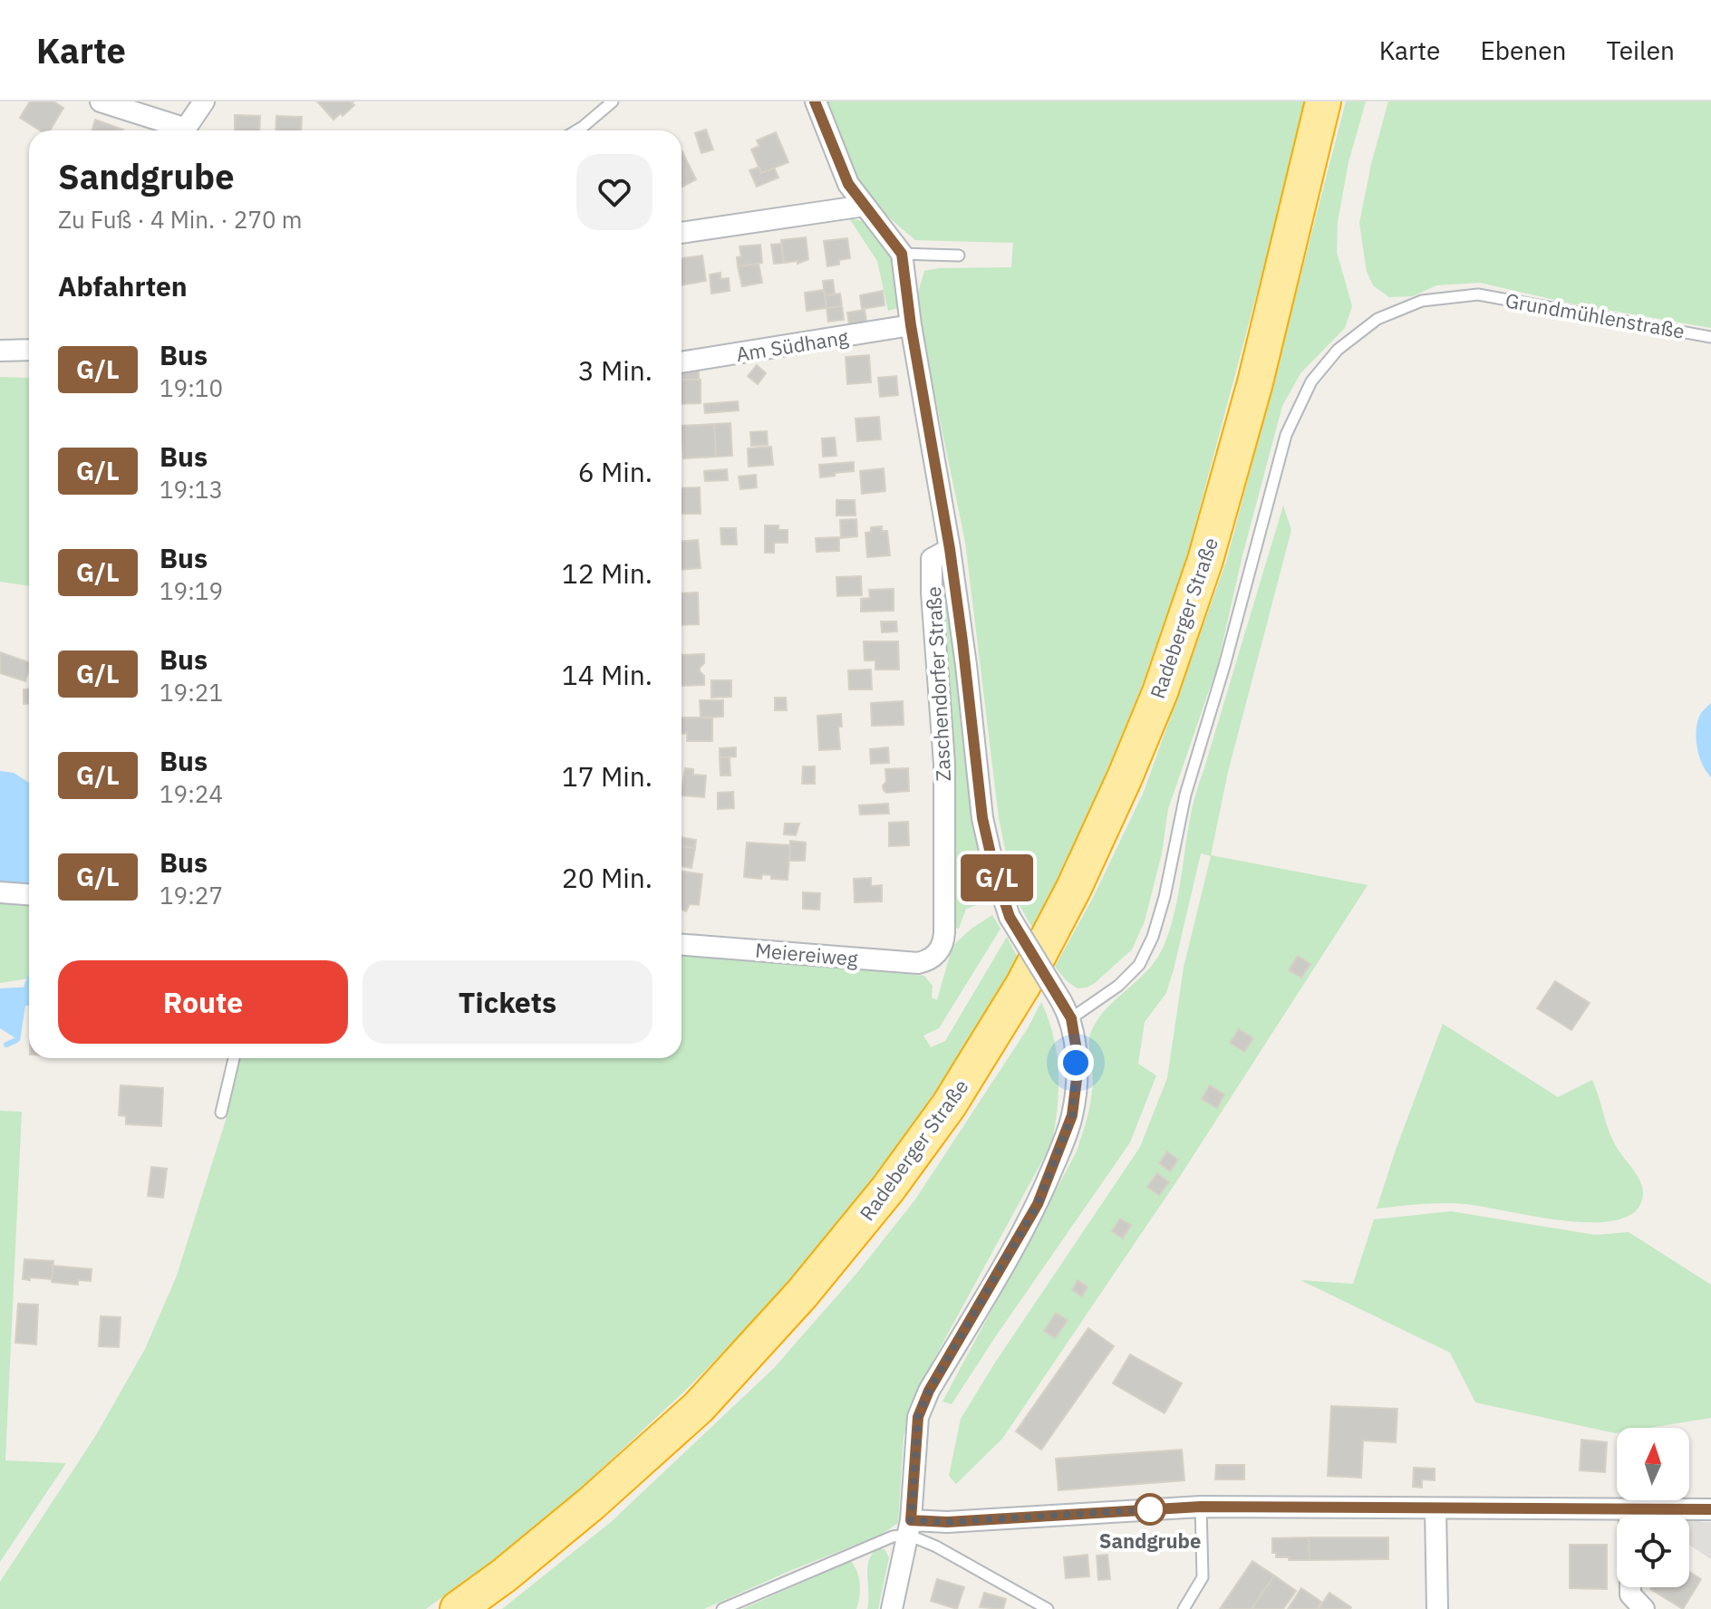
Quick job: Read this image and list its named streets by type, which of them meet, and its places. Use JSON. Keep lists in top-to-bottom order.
{
  "streets": {
    "highway": ["Radeberger Straße"],
    "street": ["Am Südhang", "Zaschendorfer Straße", "Meiereiweg"],
    "lane": ["Grundmühlenstraße"]
  },
  "crossings": [
    ["Zaschendorfer Straße", "Meiereiweg"]
  ],
  "places": ["Sandgrube"],
  "lines": ["bus line G/L"],
  "north": "top",
  "page": {
    "header": "Karte",
    "nav": ["Karte", "Ebenen", "Teilen"],
    "on_map": "G/L",
    "heading": [
      ["Sandgrube", "Zu Fuß · 4 Min. · 270 m"],
      "Abfahrten"
    ],
    "list": [
      {
        "mark": "G/L",
        "name": "Bus",
        "note": "19:10",
        "value": "3 Min."
      },
      {
        "mark": "G/L",
        "name": "Bus",
        "note": "19:13",
        "value": "6 Min."
      },
      {
        "mark": "G/L",
        "name": "Bus",
        "note": "19:19",
        "value": "12 Min."
      },
      {
        "mark": "G/L",
        "name": "Bus",
        "note": "19:21",
        "value": "14 Min."
      },
      {
        "mark": "G/L",
        "name": "Bus",
        "note": "19:24",
        "value": "17 Min."
      },
      {
        "mark": "G/L",
        "name": "Bus",
        "note": "19:27",
        "value": "20 Min."
      }
    ],
    "buttons": ["Route", "Tickets"]
  }
}
